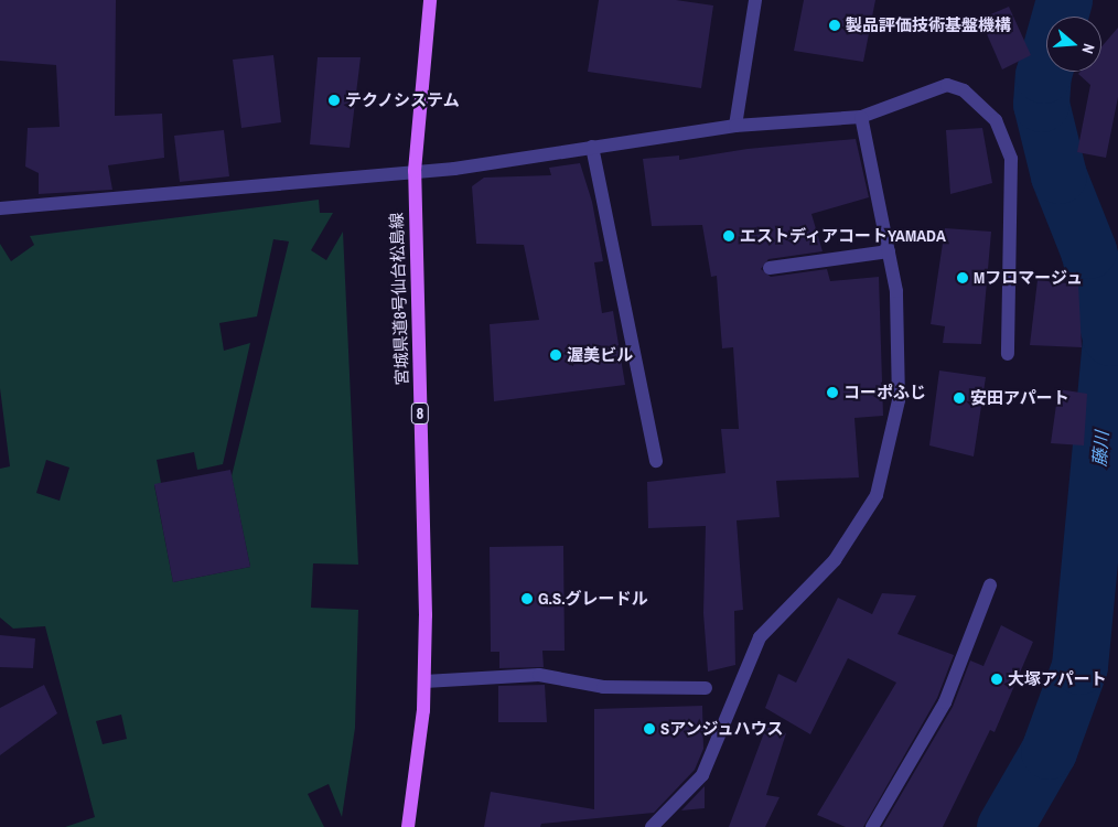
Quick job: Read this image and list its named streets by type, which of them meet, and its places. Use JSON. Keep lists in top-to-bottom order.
{
  "streets": {
    "main road": ["宮城県道8号仙台松島線", "8"]
  },
  "water": ["藤川"],
  "places": [
    "製品評価技術基盤機構",
    "テクノシステム",
    "エストディアコートYAMADA",
    "Mフロマージュ",
    "渥美ビル",
    "コーポふじ",
    "安田アパート",
    "G.S.グレードル",
    "大塚アパート",
    "Sアンジュハウス"
  ],
  "north": "right"
}
